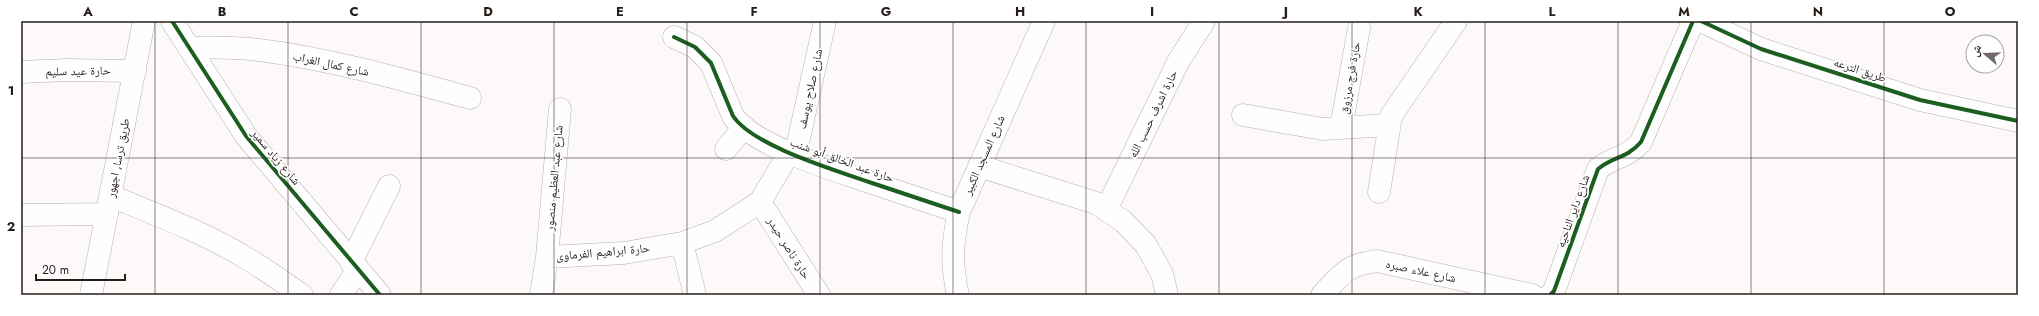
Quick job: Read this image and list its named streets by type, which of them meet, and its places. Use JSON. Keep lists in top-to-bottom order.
{
  "streets": {
    "street": [
      "شارع كمال الغراب",
      "طريق الترعه",
      "حارة عيد سليم",
      "حارة فرج مرزوق",
      "شارع صلاح يوسف",
      "حارة اشرف حسب الله",
      "شارع المسجد الكبير",
      "شارع زياد سمير",
      "طريق ترسا, اجهور",
      "حارة عبد الخالق أبو شنب",
      "شارع عبد العظيم منصور",
      "شارع داير الناحيه",
      "حارة ناصر حيدر",
      "حارة ابراهيم الفرماوى",
      "شارع علاء صبره"
    ]
  },
  "crossings": [
    ["شارع كمال الغراب", "شارع زياد سمير"],
    ["حارة عيد سليم", "طريق ترسا, اجهور"],
    ["شارع صلاح يوسف", "حارة عبد الخالق أبو شنب"],
    ["شارع صلاح يوسف", "حارة ابراهيم الفرماوى"],
    ["شارع المسجد الكبير", "حارة عبد الخالق أبو شنب"],
    ["حارة عبد الخالق أبو شنب", "حارة ابراهيم الفرماوى"],
    ["شارع عبد العظيم منصور", "حارة ابراهيم الفرماوى"],
    ["حارة ناصر حيدر", "حارة ابراهيم الفرماوى"]
  ],
  "scale_bar": "20 m",
  "north": "left",
  "grid": {
    "columns": [
      "A",
      "B",
      "C",
      "D",
      "E",
      "F",
      "G",
      "H",
      "I",
      "J",
      "K",
      "L",
      "M",
      "N",
      "O"
    ],
    "rows": ["1", "2"]
  }
}
